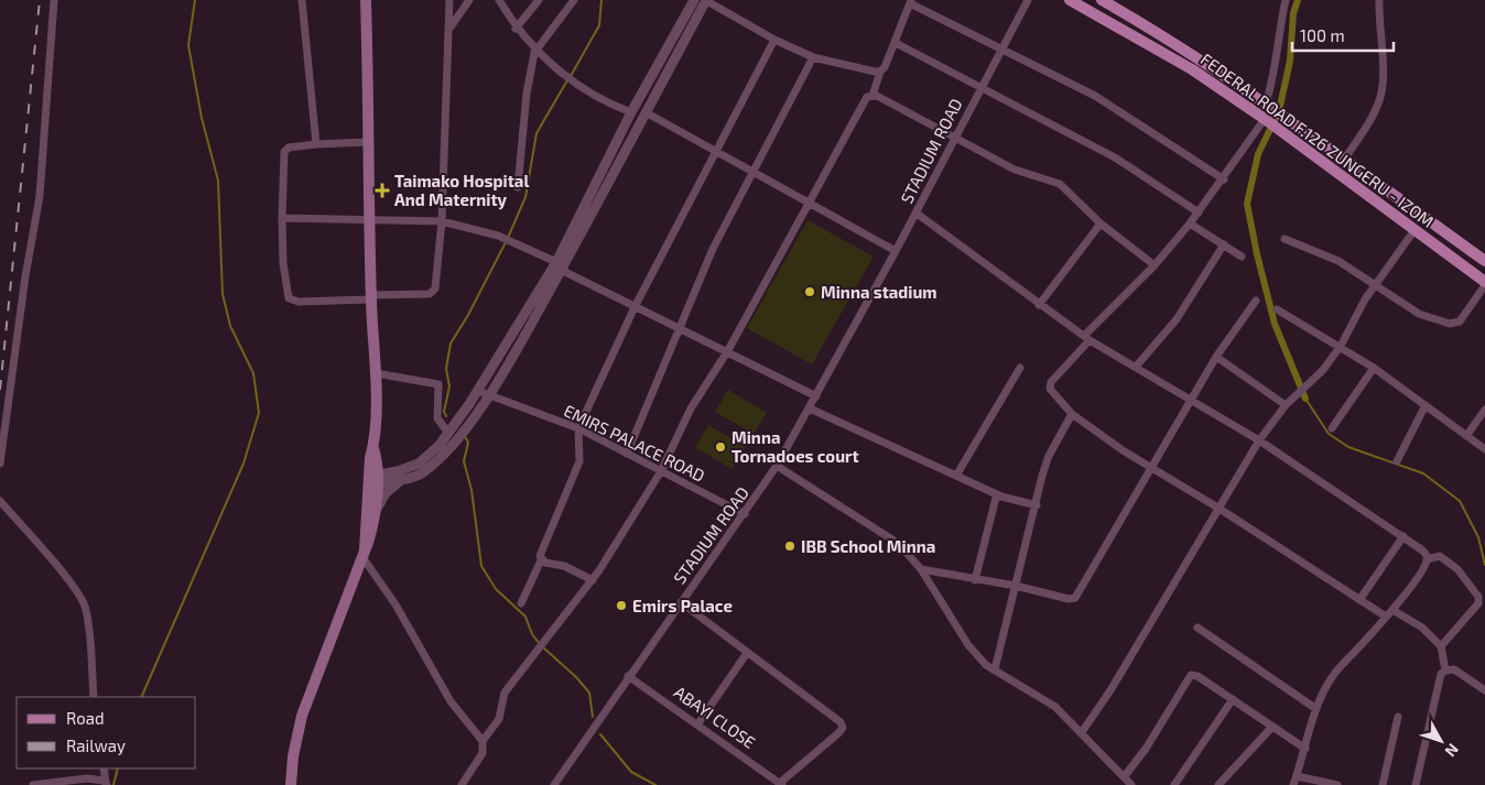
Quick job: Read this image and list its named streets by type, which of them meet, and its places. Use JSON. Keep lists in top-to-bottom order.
{
  "streets": {
    "main road": ["FEDERAL ROAD F.126 ZUNGERU - IZOM"],
    "street": ["STADIUM ROAD", "EMIRS PALACE ROAD", "ABAYI CLOSE"]
  },
  "crossings": [
    ["STADIUM ROAD", "EMIRS PALACE ROAD"],
    ["STADIUM ROAD", "ABAYI CLOSE"]
  ],
  "places": {
    "health": ["Taimako Hospital And Maternity"],
    "other": [
      "Minna stadium",
      "Minna Tornadoes court",
      "IBB School Minna",
      "Emirs Palace"
    ]
  },
  "legend": ["Road", "Railway"],
  "scale_bar": "100 m",
  "north": "bottom right"
}
